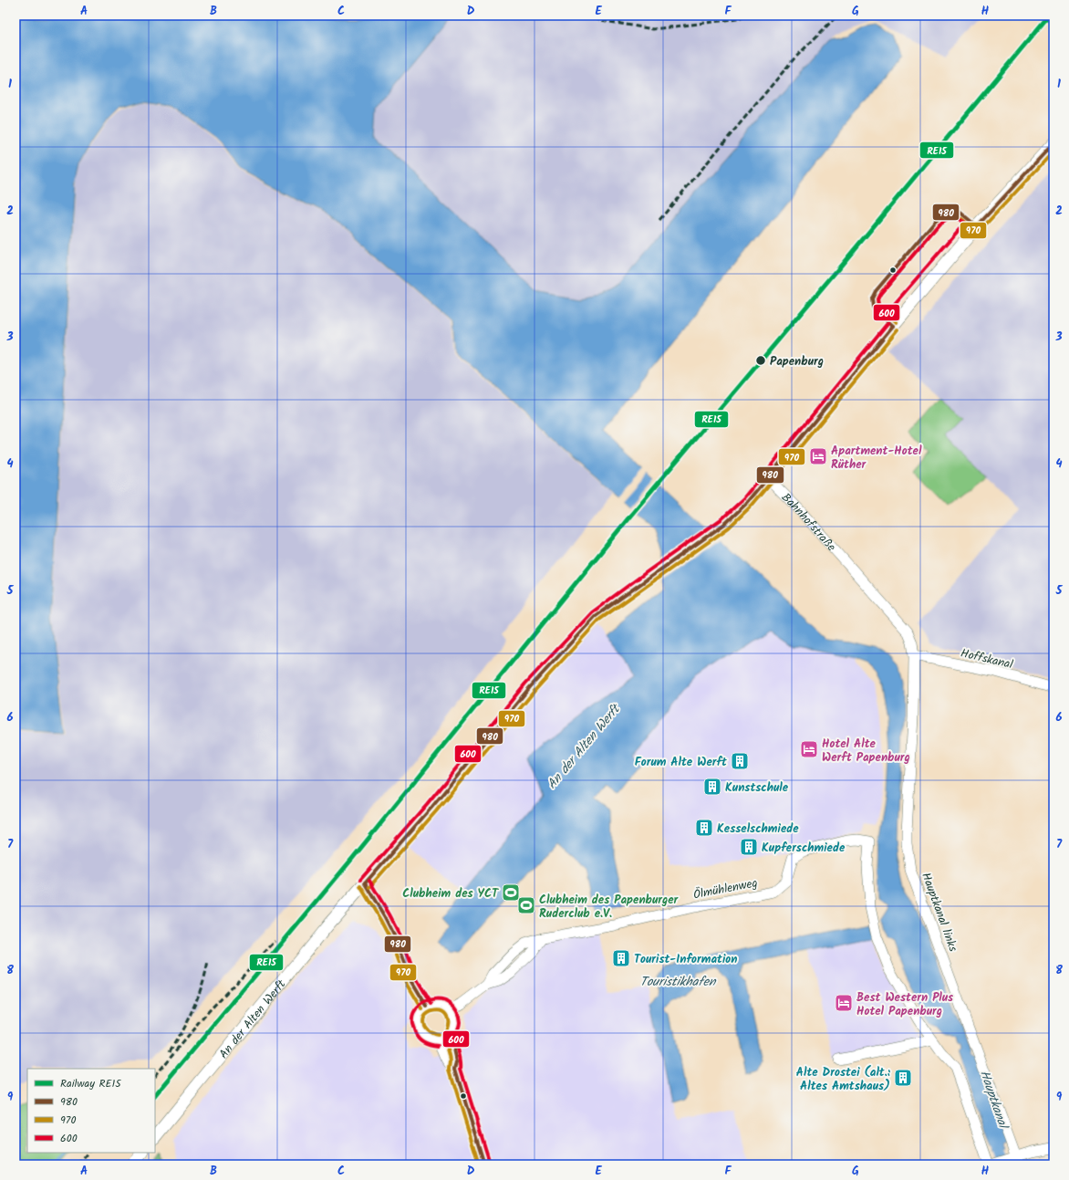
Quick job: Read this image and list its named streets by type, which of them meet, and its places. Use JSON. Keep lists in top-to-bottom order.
{
  "streets": {
    "street": [
      "Bahnhofstraße",
      "Hoffskanal",
      "Ölmühlenweg",
      "Hauptkanal links",
      "An der Alten Werft"
    ]
  },
  "crossings": [
    ["Bahnhofstraße", "Hoffskanal"],
    ["Bahnhofstraße", "Hauptkanal links"],
    ["Bahnhofstraße", "An der Alten Werft"],
    ["Hoffskanal", "Hauptkanal links"]
  ],
  "water": ["An der Alten Werft", "Touristikhafen", "Hauptkanal"],
  "places": {
    "other": ["Papenburg"],
    "hotel": ["Apartment-Hotel Rüther", "Hotel Alte Werft Papenburg", "Best Western Plus Hotel Papenburg"],
    "building": [
      "Forum Alte Werft",
      "Kunstschule",
      "Kesselschmiede",
      "Kupferschmiede",
      "Tourist-Information",
      "Alte Drostei (alt.: Altes Amtshaus)"
    ],
    "sports": ["Clubheim des YCT", "Clubheim des Papenburger Ruderclub e.V."]
  },
  "lines": [
    "rail line RE15",
    "transit line 980",
    "transit line 970",
    "transit line 600"
  ],
  "legend": [
    "Railway RE15",
    "980",
    "970",
    "600"
  ],
  "grid": {
    "columns": [
      "A",
      "B",
      "C",
      "D",
      "E",
      "F",
      "G",
      "H"
    ],
    "rows": [
      "1",
      "2",
      "3",
      "4",
      "5",
      "6",
      "7",
      "8",
      "9"
    ]
  }
}
